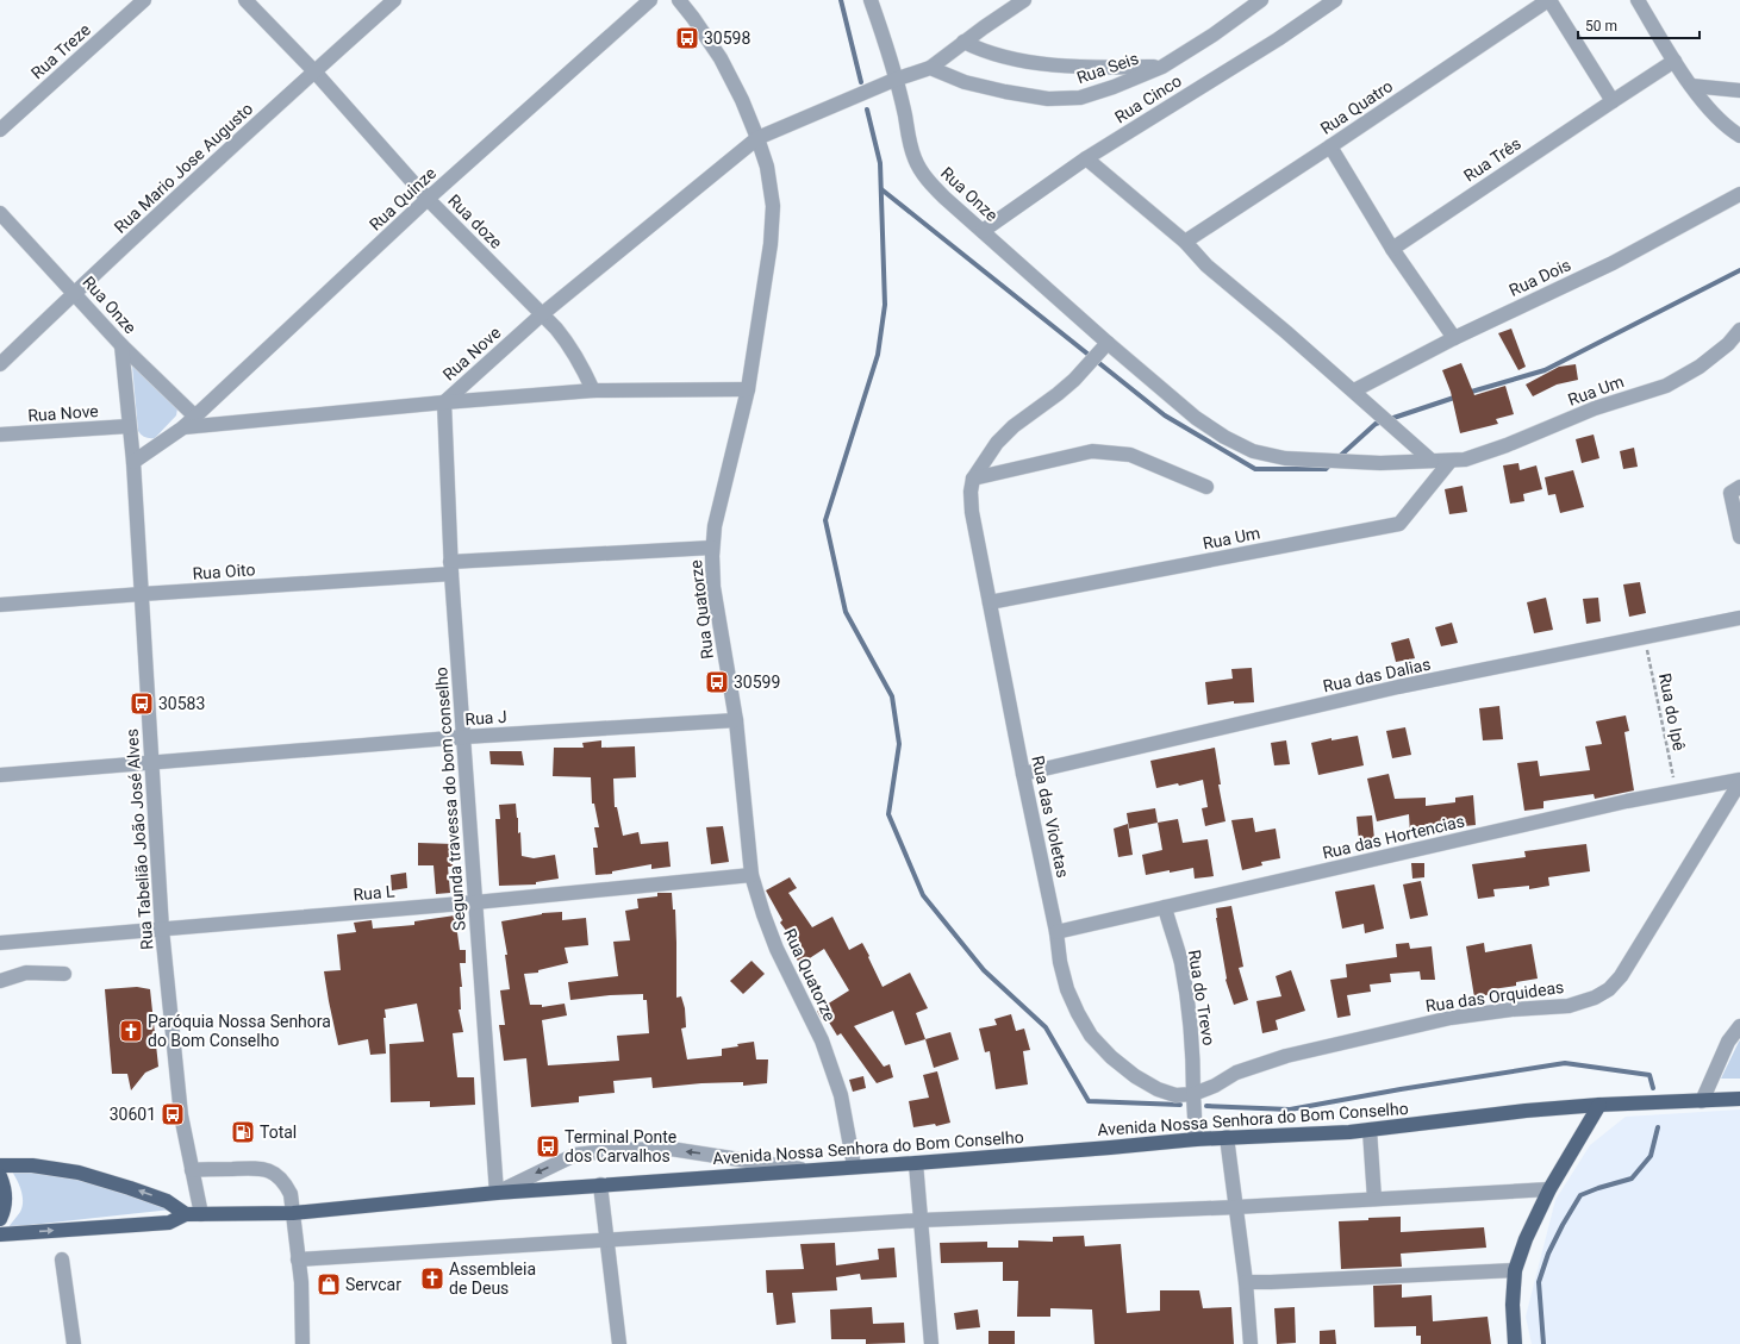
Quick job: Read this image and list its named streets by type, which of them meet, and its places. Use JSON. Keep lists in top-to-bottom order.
{
  "streets": {
    "main road": ["Avenida Nossa Senhora do Bom Conselho"],
    "street": [
      "Rua Treze",
      "Rua Seis",
      "Rua Cinco",
      "Rua Quatro",
      "Rua Três",
      "Rua Mario Jose Augusto",
      "Rua Onze",
      "Rua Quinze",
      "Rua doze",
      "Rua Dois",
      "Rua Nove",
      "Rua Um",
      "Rua Oito",
      "Rua Quatorze",
      "Rua das Dalias",
      "Rua J",
      "Segunda travessa do bom conselho",
      "Rua das Violetas",
      "Rua das Hortencias",
      "Rua Tabelião João José Alves",
      "Rua L",
      "Rua das Orquideas",
      "Rua do Trevo"
    ],
    "path": ["Rua do Ipê"]
  },
  "crossings": [
    ["Rua Cinco", "Rua Onze"],
    ["Rua Mario Jose Augusto", "Rua Onze"],
    ["Rua Mario Jose Augusto", "Rua doze"],
    ["Rua Onze", "Rua Quinze"],
    ["Rua Onze", "Rua Nove"],
    ["Rua Onze", "Rua Um"],
    ["Rua Onze", "Rua Tabelião João José Alves"],
    ["Rua Quinze", "Rua doze"],
    ["Rua Quinze", "Rua Tabelião João José Alves"],
    ["Rua doze", "Rua Nove"],
    ["Rua Nove", "Rua Quatorze"],
    ["Rua Nove", "Segunda travessa do bom conselho"],
    ["Rua Nove", "Rua Tabelião João José Alves"],
    ["Rua Um", "Rua das Violetas"],
    ["Rua Oito", "Rua Quatorze"],
    ["Rua Oito", "Segunda travessa do bom conselho"],
    ["Rua Oito", "Rua Tabelião João José Alves"],
    ["Rua Quatorze", "Rua J"],
    ["Rua Quatorze", "Rua L"],
    ["Rua Quatorze", "Avenida Nossa Senhora do Bom Conselho"],
    ["Rua das Dalias", "Rua do Ipê"],
    ["Rua das Dalias", "Rua das Violetas"],
    ["Rua do Ipê", "Rua das Hortencias"],
    ["Rua J", "Segunda travessa do bom conselho"],
    ["Rua J", "Rua Tabelião João José Alves"],
    ["Segunda travessa do bom conselho", "Rua L"],
    ["Segunda travessa do bom conselho", "Avenida Nossa Senhora do Bom Conselho"],
    ["Rua das Violetas", "Rua das Hortencias"],
    ["Rua das Violetas", "Rua das Orquideas"],
    ["Rua das Violetas", "Rua do Trevo"],
    ["Rua das Hortencias", "Rua das Orquideas"],
    ["Rua das Hortencias", "Rua do Trevo"],
    ["Rua Tabelião João José Alves", "Rua L"],
    ["Rua Tabelião João José Alves", "Avenida Nossa Senhora do Bom Conselho"],
    ["Rua das Orquideas", "Rua do Trevo"]
  ],
  "places": {
    "bus stop": [
      "30598",
      "30599",
      "30583",
      "30601",
      "Terminal Ponte dos Carvalhos"
    ],
    "church": ["Paróquia Nossa Senhora do Bom Conselho", "Assembleia de Deus"],
    "fuel station": ["Total"],
    "shop": ["Servcar"]
  },
  "scale_bar": "50 m"
}
